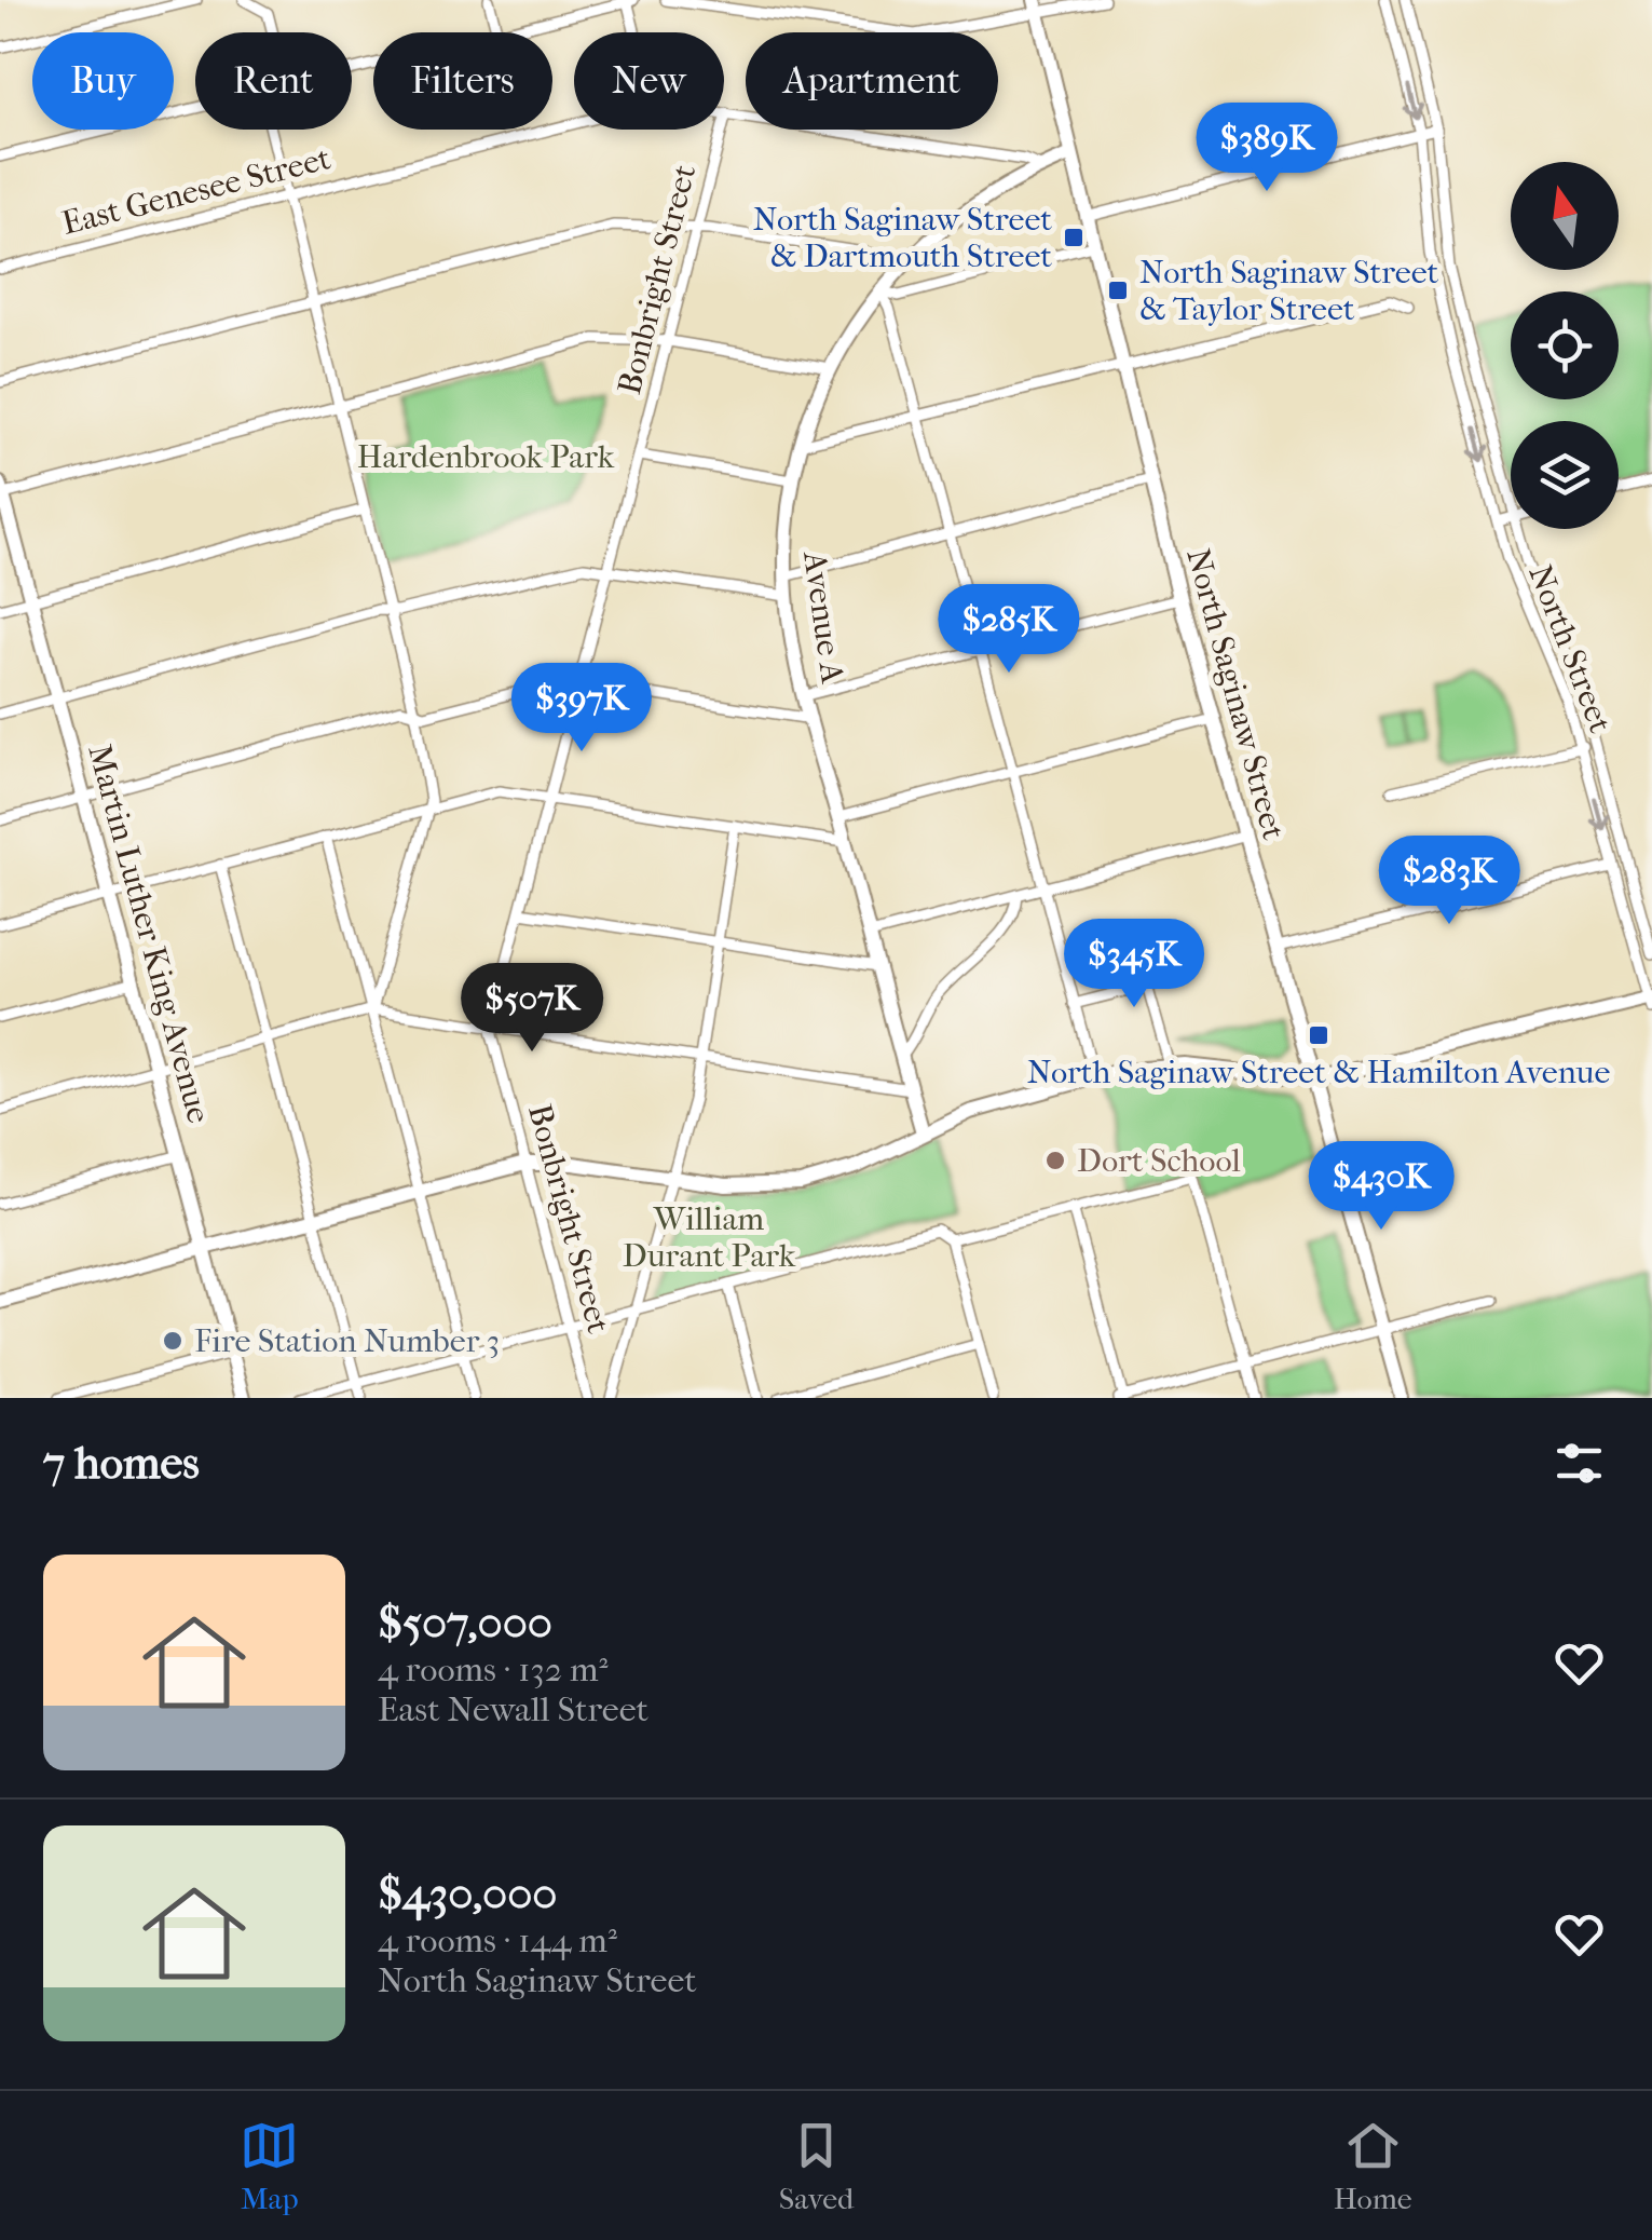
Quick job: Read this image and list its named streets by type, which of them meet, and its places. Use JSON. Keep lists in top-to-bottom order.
{
  "streets": {
    "street": [
      "East Genesee Street",
      "Bonbright Street",
      "Avenue A",
      "North Street",
      "North Saginaw Street",
      "Martin Luther King Avenue"
    ]
  },
  "crossings": [
    ["East Genesee Street", "Bonbright Street"],
    ["East Genesee Street", "Avenue A"],
    ["Avenue A", "North Saginaw Street"]
  ],
  "parks": ["Hardenbrook Park", "William Durant Park"],
  "places": {
    "transit": ["North Saginaw Street & Dartmouth Street", "North Saginaw Street & Taylor Street", "North Saginaw Street & Hamilton Avenue"],
    "other": ["Dort School", "Fire Station Number 3"]
  },
  "north": "top",
  "page": {
    "chip": [
      "Buy",
      "Rent",
      "Filters",
      "New",
      "Apartment"
    ],
    "price": [
      "$389K",
      "$285K",
      "$397K",
      "$283K",
      "$345K",
      "$507K",
      "$430K"
    ],
    "heading": "7 homes",
    "list": [
      {
        "name": "$507,000",
        "note": "4 rooms · 132 m² · East Newall Street"
      },
      {
        "name": "$430,000",
        "note": "4 rooms · 144 m² · North Saginaw Street"
      }
    ],
    "tabs": ["Map", "Saved", "Home"]
  }
}
